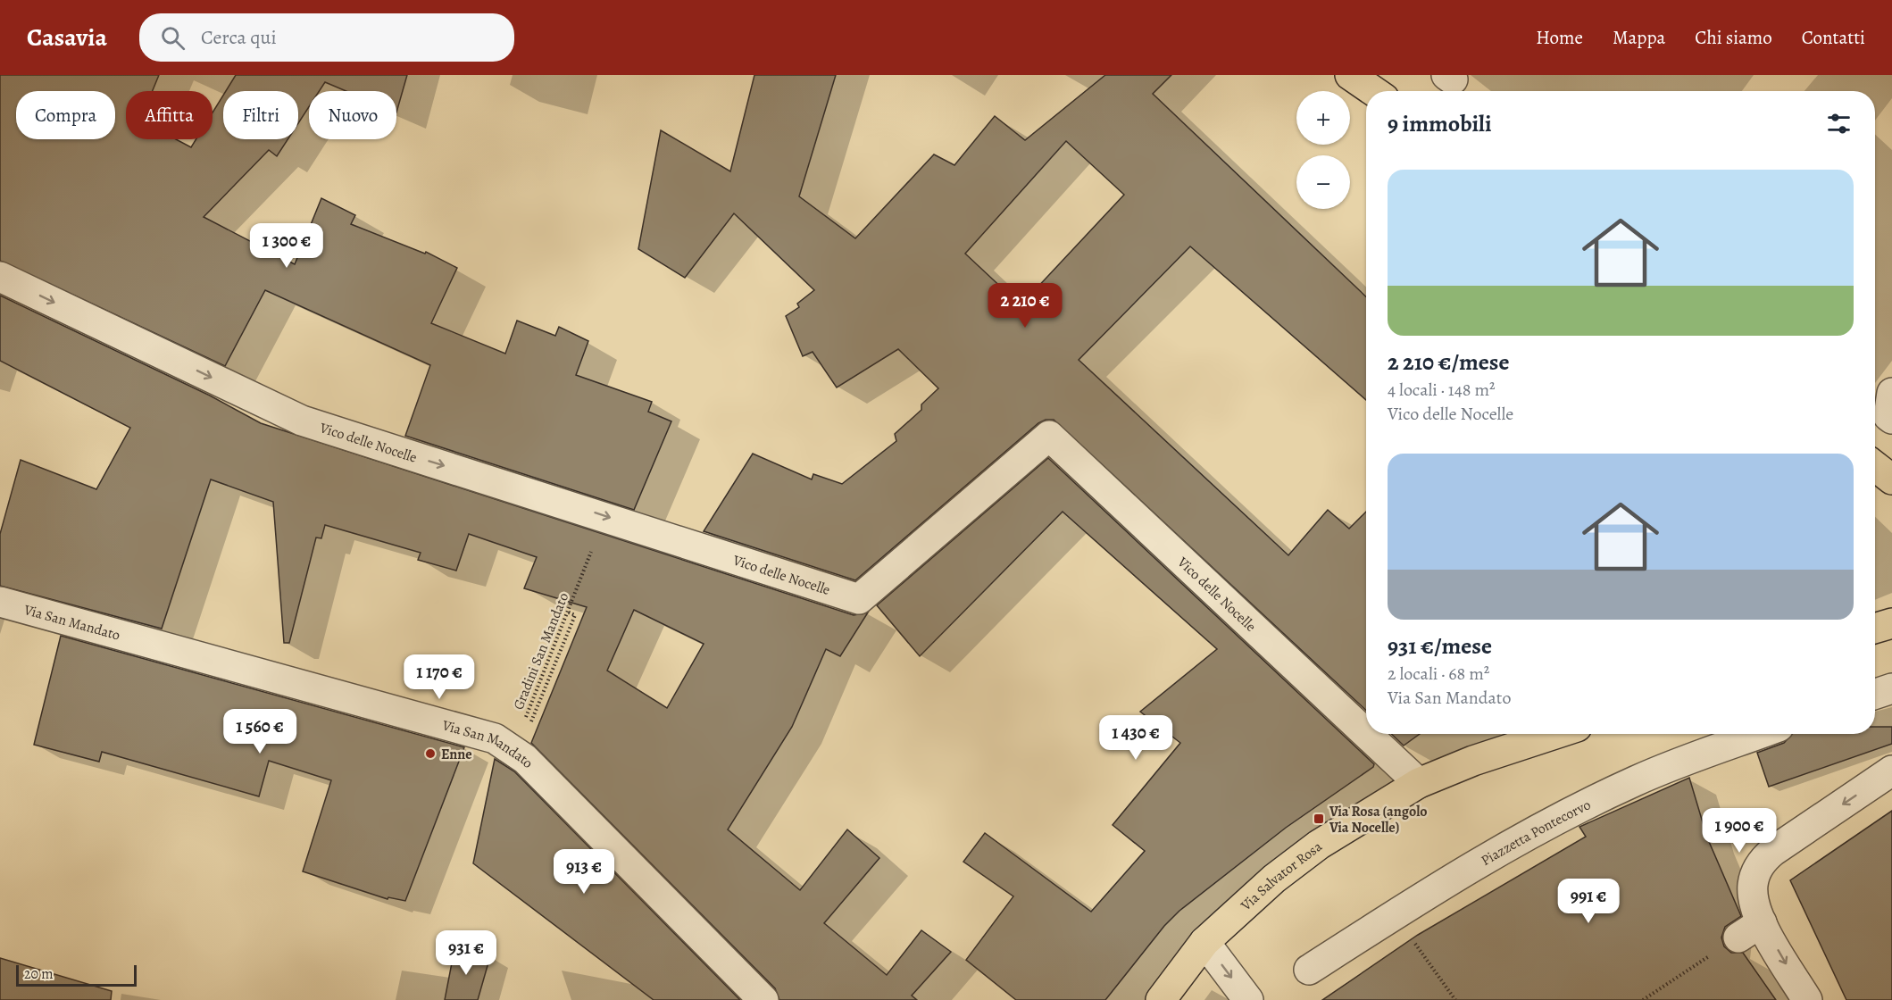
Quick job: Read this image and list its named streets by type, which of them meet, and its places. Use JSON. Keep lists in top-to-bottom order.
{
  "streets": {
    "main road": ["Via Salvator Rosa"],
    "street": ["Vico delle Nocelle", "Via San Mandato", "Piazzetta Pontecorvo"],
    "path": ["Gradini San Mandato"]
  },
  "crossings": [
    ["Vico delle Nocelle", "Via Salvator Rosa"],
    ["Via San Mandato", "Gradini San Mandato"]
  ],
  "one_way": ["Vico delle Nocelle"],
  "places": {
    "other": ["Enne"],
    "transit": ["Via Rosa (angolo Via Nocelle)"]
  },
  "scale_bar": "20 m",
  "page": {
    "header": "Casavia",
    "search": "Cerca qui",
    "nav": [
      "Home",
      "Mappa",
      "Chi siamo",
      "Contatti"
    ],
    "map_buttons": ["+", "−"],
    "chip": [
      "Compra",
      "Affitta",
      "Filtri",
      "Nuovo"
    ],
    "heading": "9 immobili",
    "list": [
      {
        "name": "2 210 €/mese",
        "note": "4 locali · 148 m² · Vico delle Nocelle"
      },
      {
        "name": "931 €/mese",
        "note": "2 locali · 68 m² · Via San Mandato"
      }
    ],
    "price": [
      "1 300 €",
      "2 210 €",
      "1 170 €",
      "1 560 €",
      "1 430 €",
      "1 900 €",
      "913 €",
      "991 €",
      "931 €"
    ],
    "scale": "20 m"
  }
}
